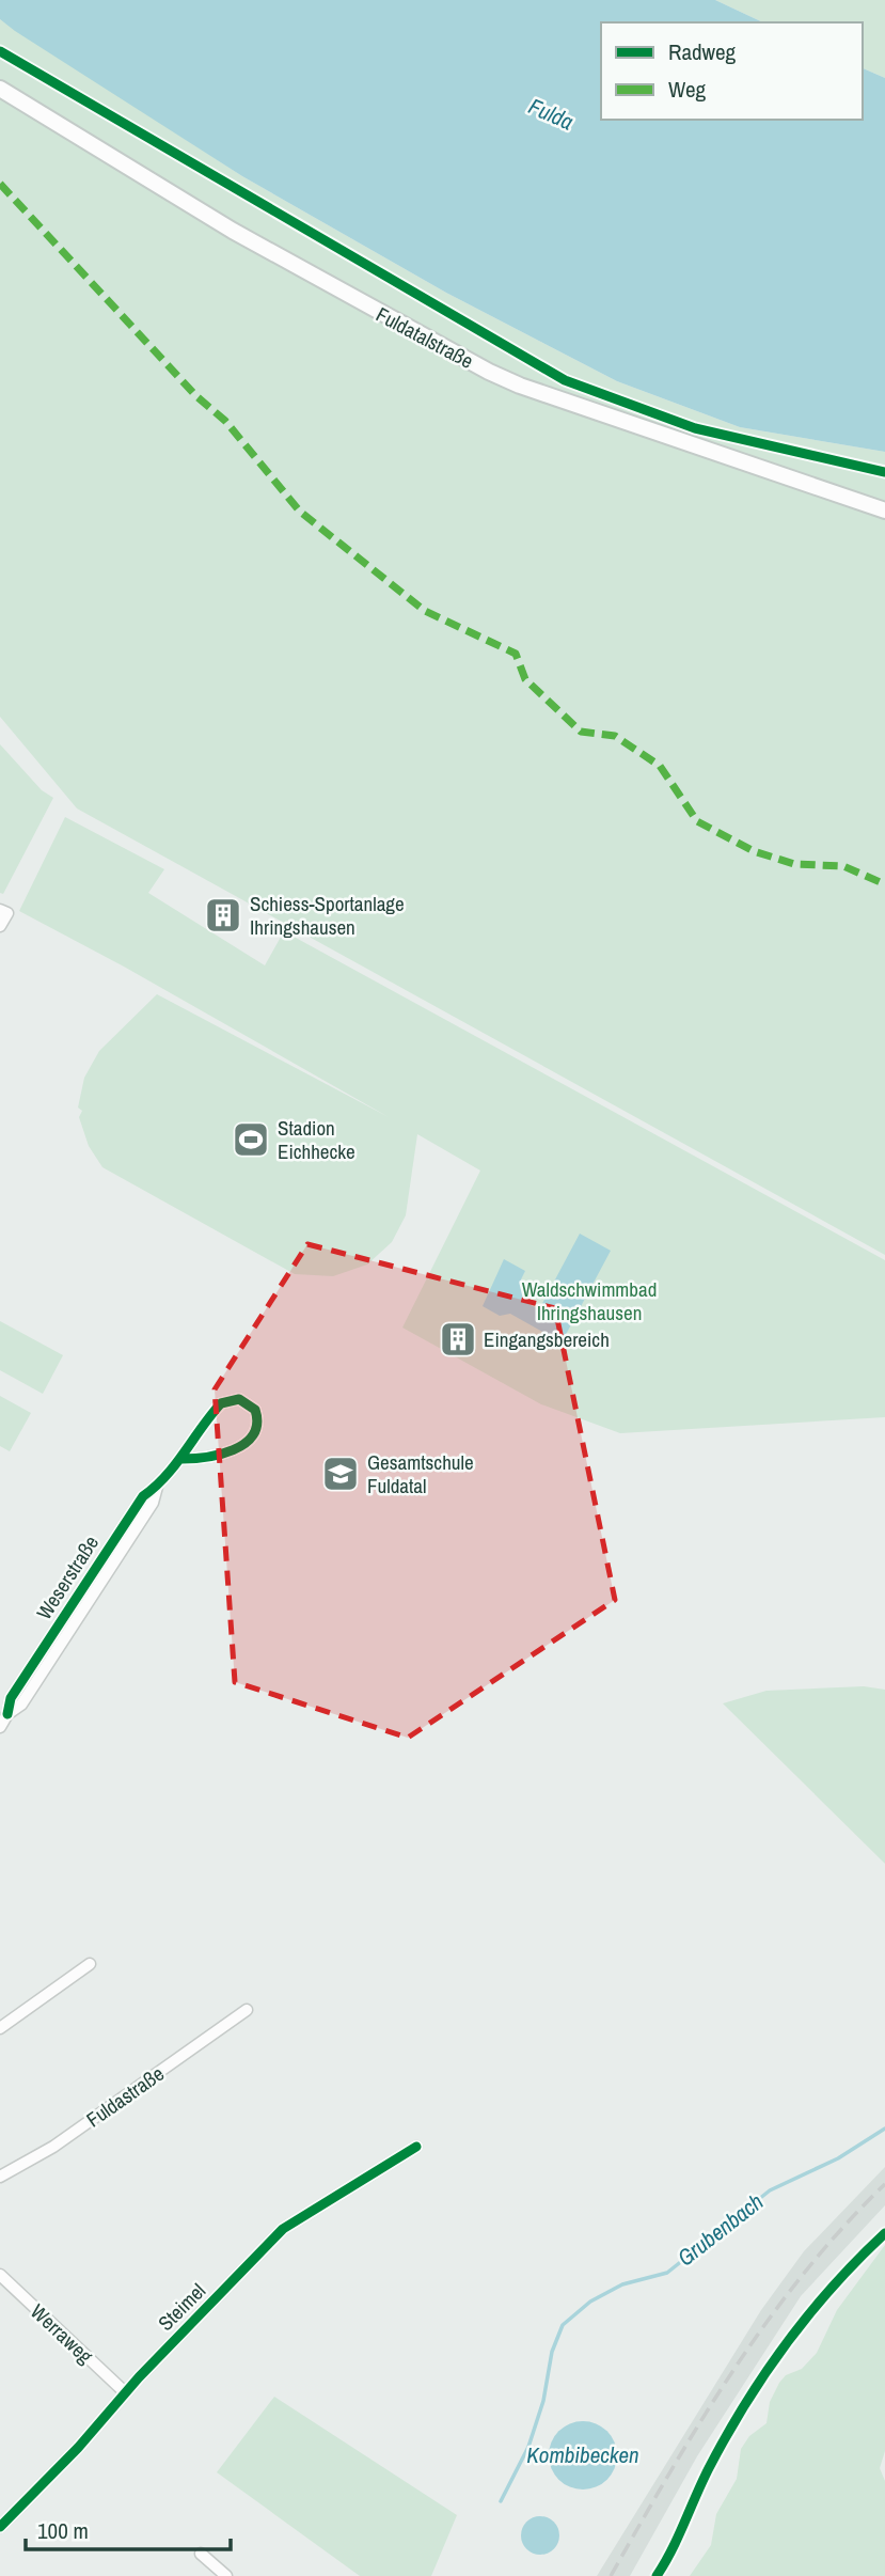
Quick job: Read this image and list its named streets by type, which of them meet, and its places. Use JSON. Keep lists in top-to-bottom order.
{
  "streets": {
    "main road": ["Fuldatalstraße"],
    "street": [
      "Weserstraße",
      "Fuldastraße",
      "Steimel",
      "Werraweg"
    ]
  },
  "crossings": [
    ["Steimel", "Werraweg"]
  ],
  "water": ["Fulda", "Grubenbach", "Kombibecken"],
  "parks": ["Waldschwimmbad Ihringshausen"],
  "places": {
    "building": ["Schiess-Sportanlage Ihringshausen", "Eingangsbereich"],
    "sports": ["Stadion Eichhecke"],
    "school or university": ["Gesamtschule Fuldatal"]
  },
  "legend": ["Radweg", "Weg"],
  "scale_bar": "100 m"
}
